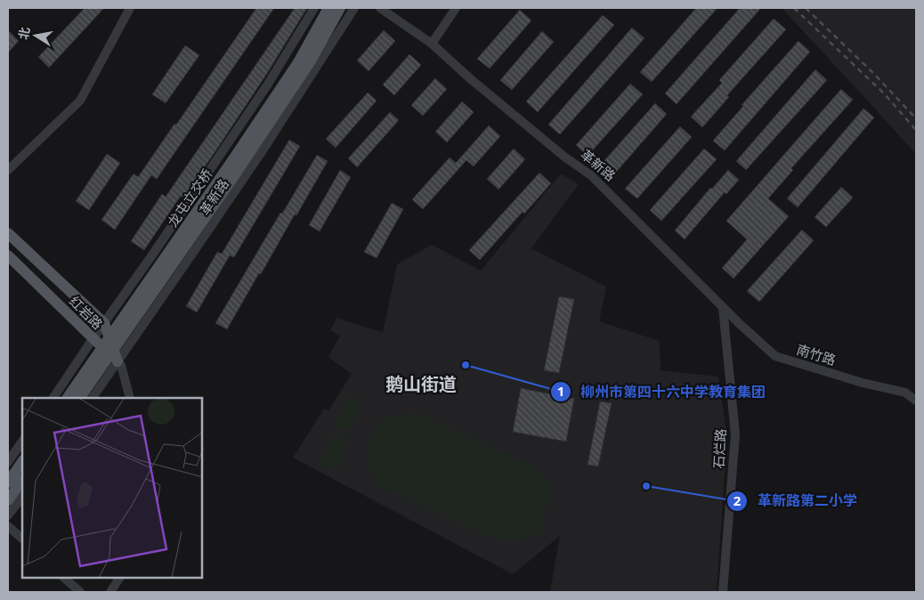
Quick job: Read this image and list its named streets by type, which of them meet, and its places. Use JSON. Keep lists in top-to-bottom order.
{
  "streets": {
    "main road": ["龙屯立交桥", "红岩路"],
    "street": ["革新路", "南竹路", "石烂路"]
  },
  "crossings": [
    ["革新路", "红岩路"],
    ["革新路", "南竹路"],
    ["革新路", "石烂路"],
    ["南竹路", "石烂路"]
  ],
  "districts": ["鹅山街道"],
  "places": ["柳州市第四十六中学教育集团", "革新路第二小学"],
  "north": "left"
}
